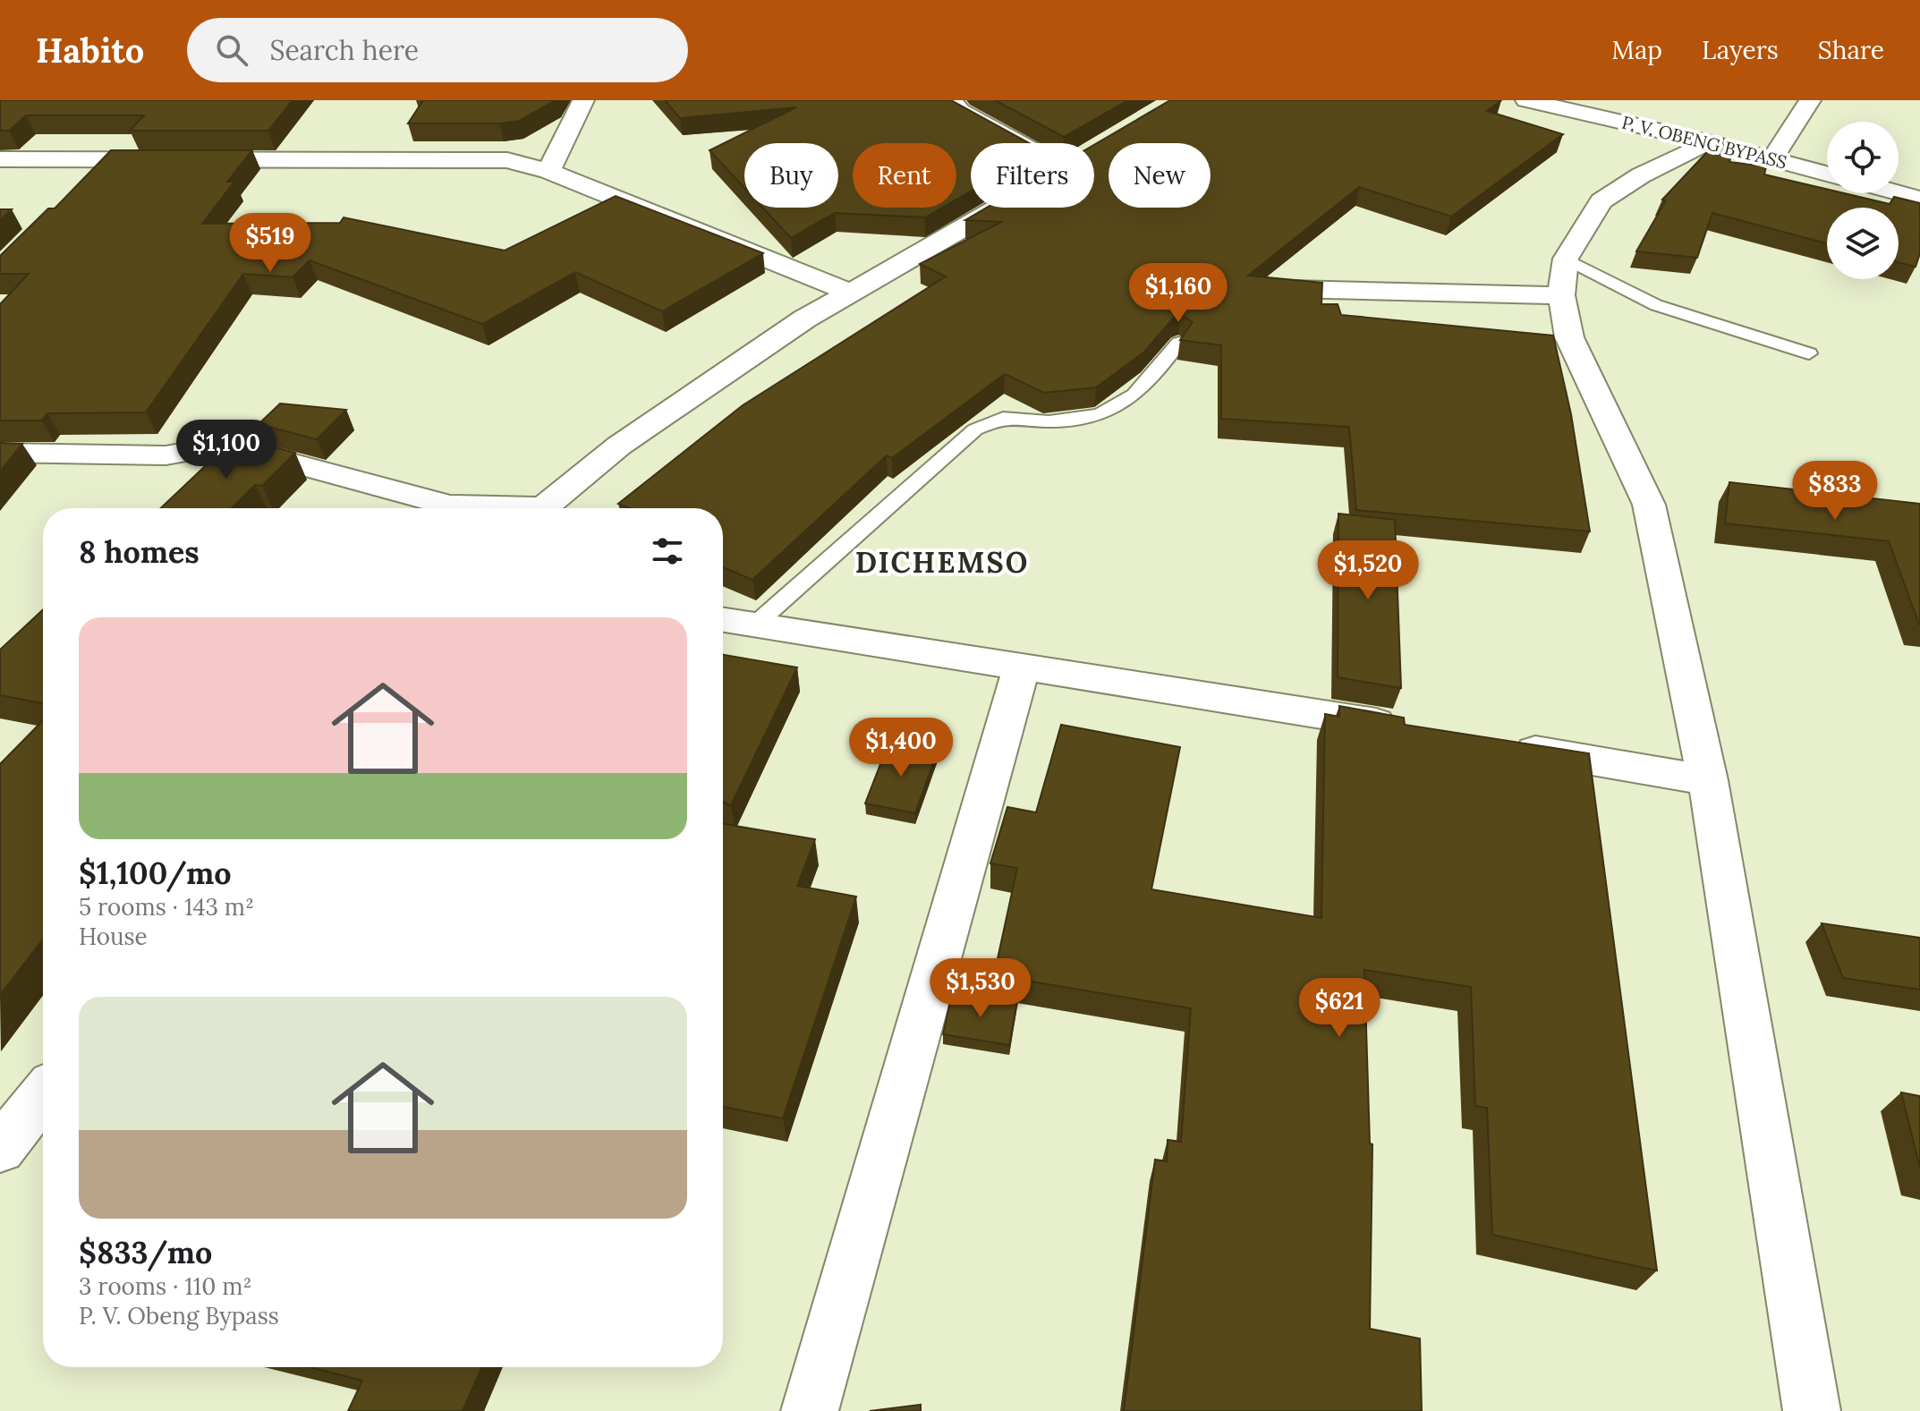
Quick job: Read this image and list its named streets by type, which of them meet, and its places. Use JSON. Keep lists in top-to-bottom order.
{
  "streets": {
    "main road": ["P. V. OBENG BYPASS"]
  },
  "districts": ["DICHEMSO"],
  "page": {
    "header": "Habito",
    "search": "Search here",
    "nav": ["Map", "Layers", "Share"],
    "chip": [
      "Buy",
      "Rent",
      "Filters",
      "New"
    ],
    "price": [
      "$519",
      "$1,160",
      "$1,100",
      "$833",
      "$1,520",
      "$1,400",
      "$1,530",
      "$621"
    ],
    "heading": "8 homes",
    "list": [
      {
        "name": "$1,100/mo",
        "note": "5 rooms · 143 m² · House"
      },
      {
        "name": "$833/mo",
        "note": "3 rooms · 110 m² · P. V. Obeng Bypass"
      }
    ]
  }
}
